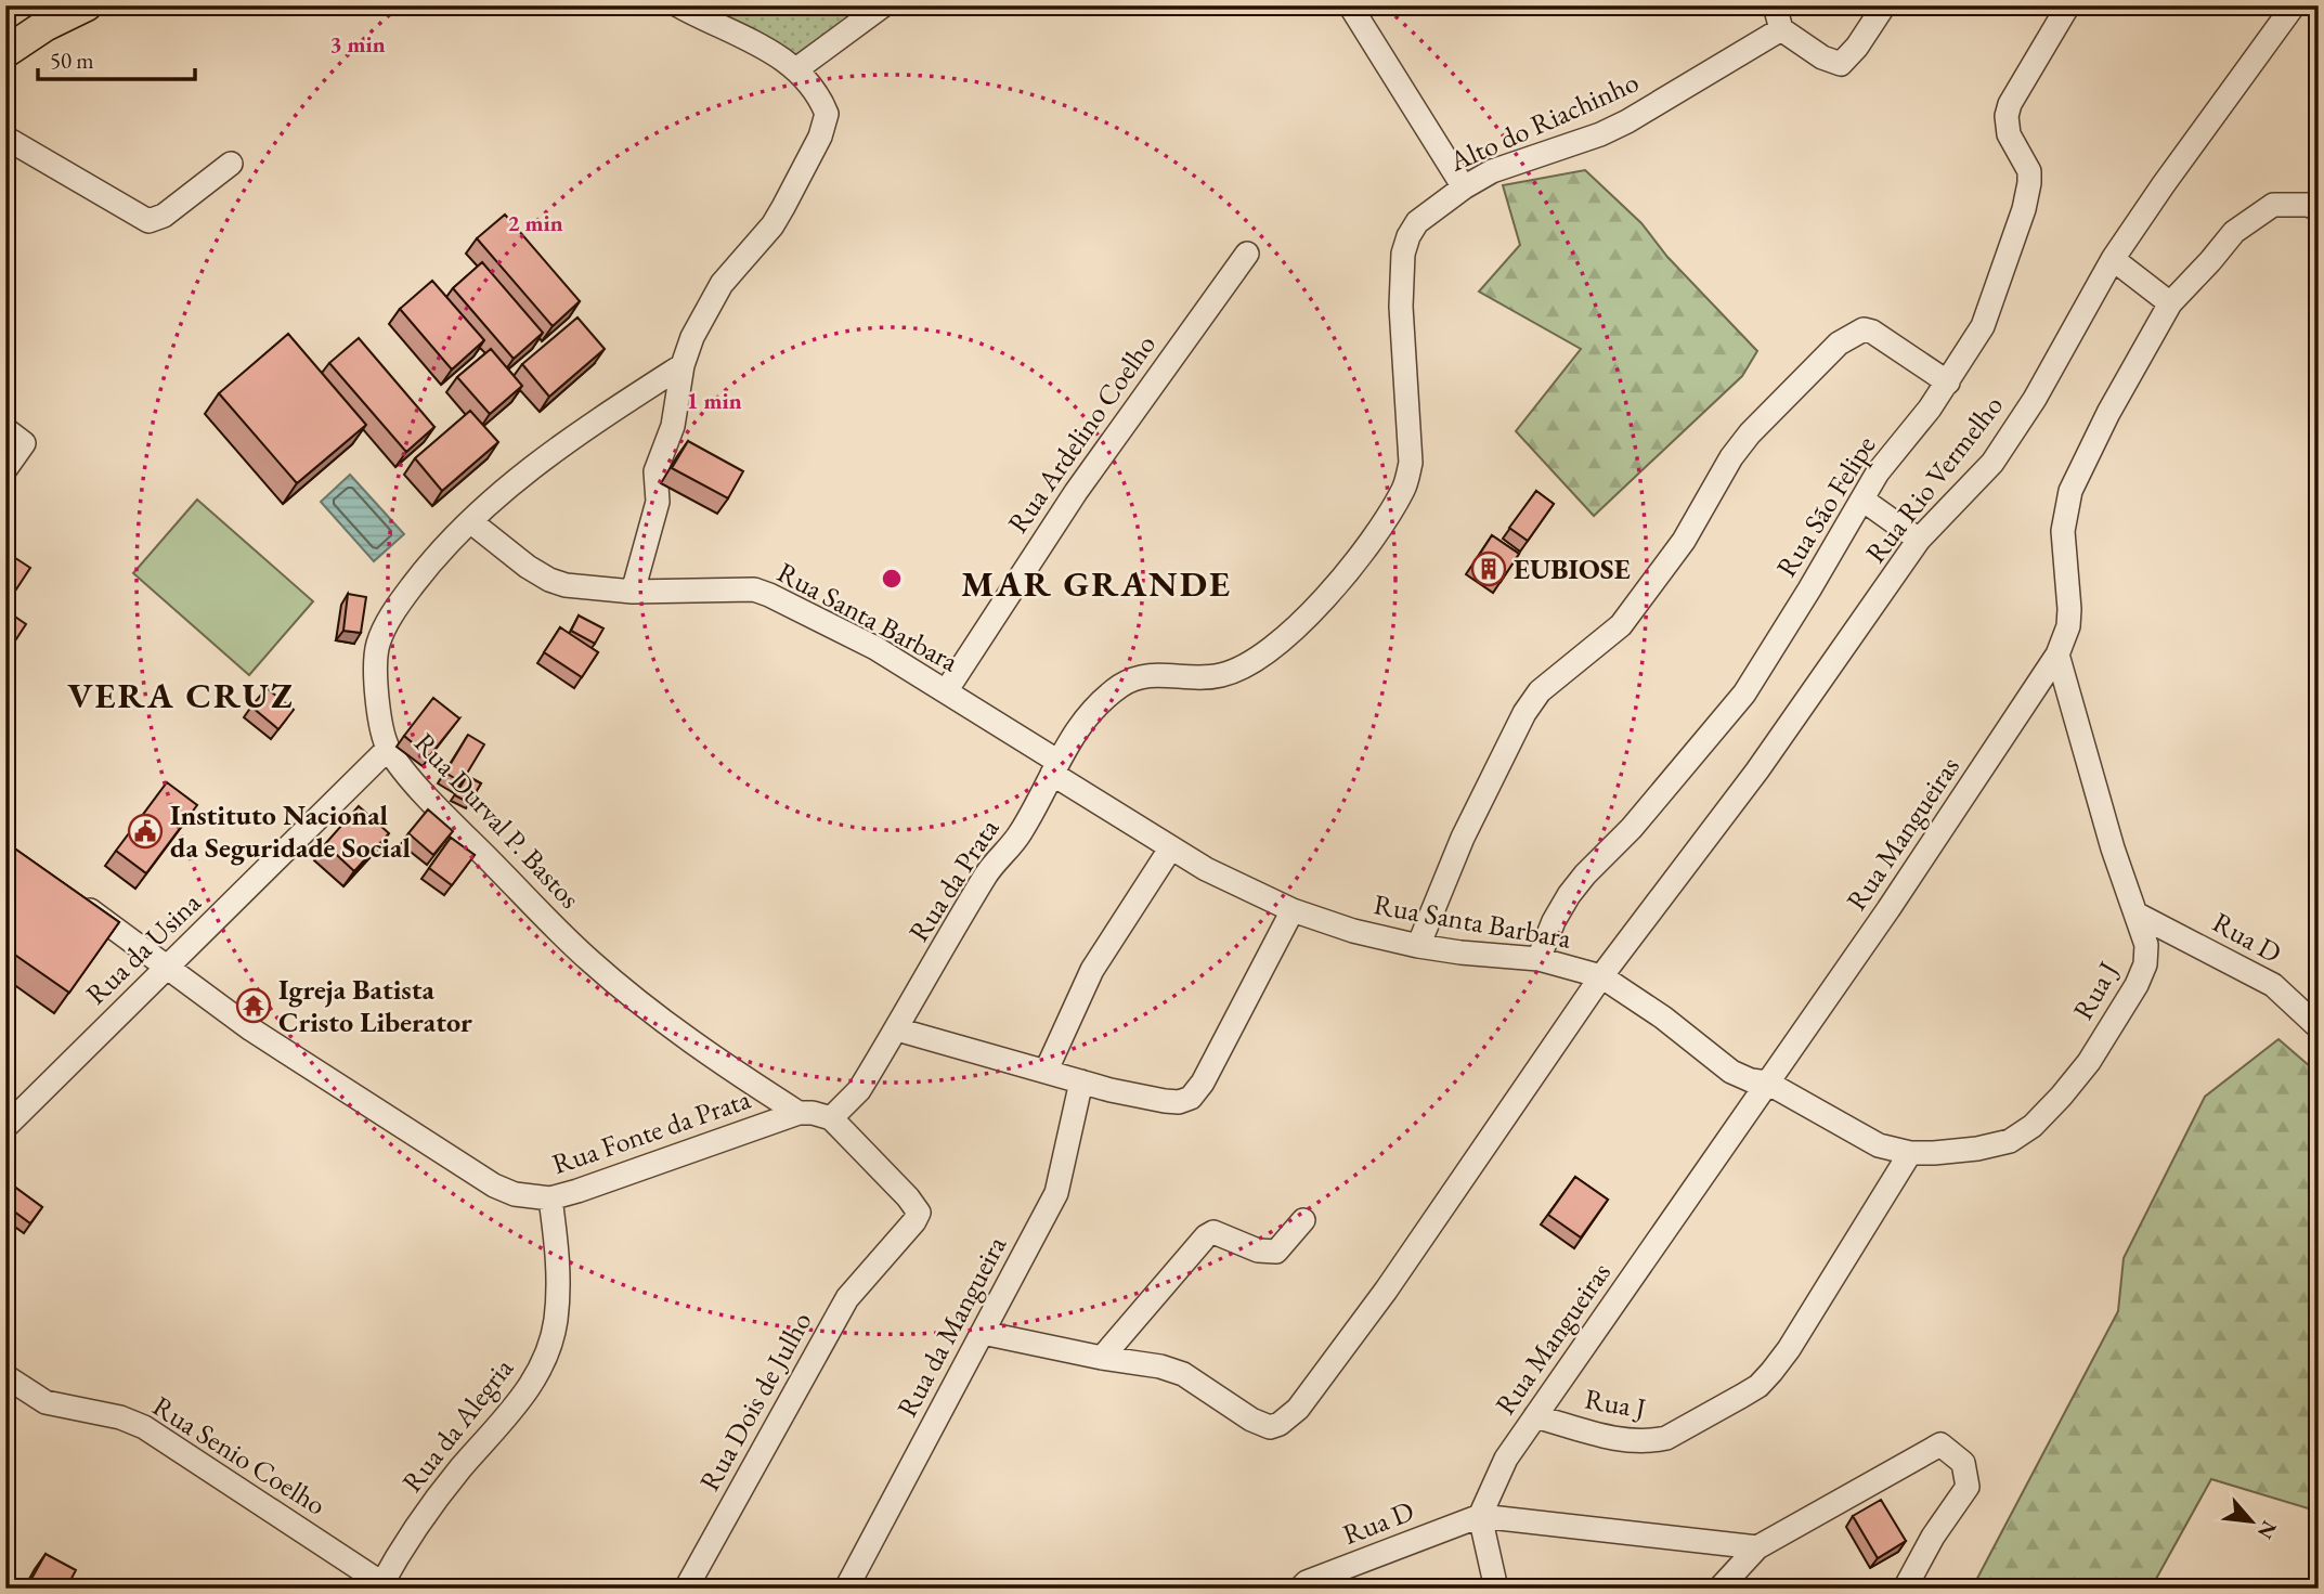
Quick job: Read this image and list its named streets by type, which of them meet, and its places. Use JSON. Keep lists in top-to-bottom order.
{
  "streets": {
    "street": [
      "Alto do Riachinho",
      "Rua Ardelino Coelho",
      "Rua Rio Vermelho",
      "Rua São Felipe",
      "Rua Santa Barbara",
      "Rua Durval P. Bastos",
      "Rua Mangueiras",
      "Rua da Prata",
      "Rua D",
      "Rua da Usina",
      "Rua J",
      "Rua Fonte da Prata",
      "Rua da Mangueira",
      "Rua Dois de Julho",
      "Rua da Alegria",
      "Rua Senio Coelho"
    ]
  },
  "crossings": [
    ["Alto do Riachinho", "Rua Santa Barbara"],
    ["Alto do Riachinho", "Rua da Prata"],
    ["Rua Ardelino Coelho", "Rua Santa Barbara"],
    ["Rua Rio Vermelho", "Rua Santa Barbara"],
    ["Rua Rio Vermelho", "Rua J"],
    ["Rua São Felipe", "Rua Santa Barbara"],
    ["Rua Santa Barbara", "Rua Durval P. Bastos"],
    ["Rua Santa Barbara", "Rua da Prata"],
    ["Rua Santa Barbara", "Rua J"],
    ["Rua Durval P. Bastos", "Rua da Usina"],
    ["Rua Durval P. Bastos", "Rua Fonte da Prata"],
    ["Rua Mangueiras", "Rua D"],
    ["Rua Mangueiras", "Rua J"],
    ["Rua D", "Rua J"],
    ["Rua da Usina", "Rua Fonte da Prata"],
    ["Rua Fonte da Prata", "Rua Dois de Julho"],
    ["Rua Fonte da Prata", "Rua da Alegria"],
    ["Rua da Alegria", "Rua Senio Coelho"]
  ],
  "districts": ["MAR GRANDE", "VERA CRUZ"],
  "places": {
    "building": ["EUBIOSE"],
    "public building": ["Instituto Nacional da Seguridade Social"],
    "temple": ["Igreja Batista Cristo Liberator"]
  },
  "scale_bar": "50 m",
  "north": "bottom right",
  "rings": ["3 min", "2 min", "1 min"]
}
